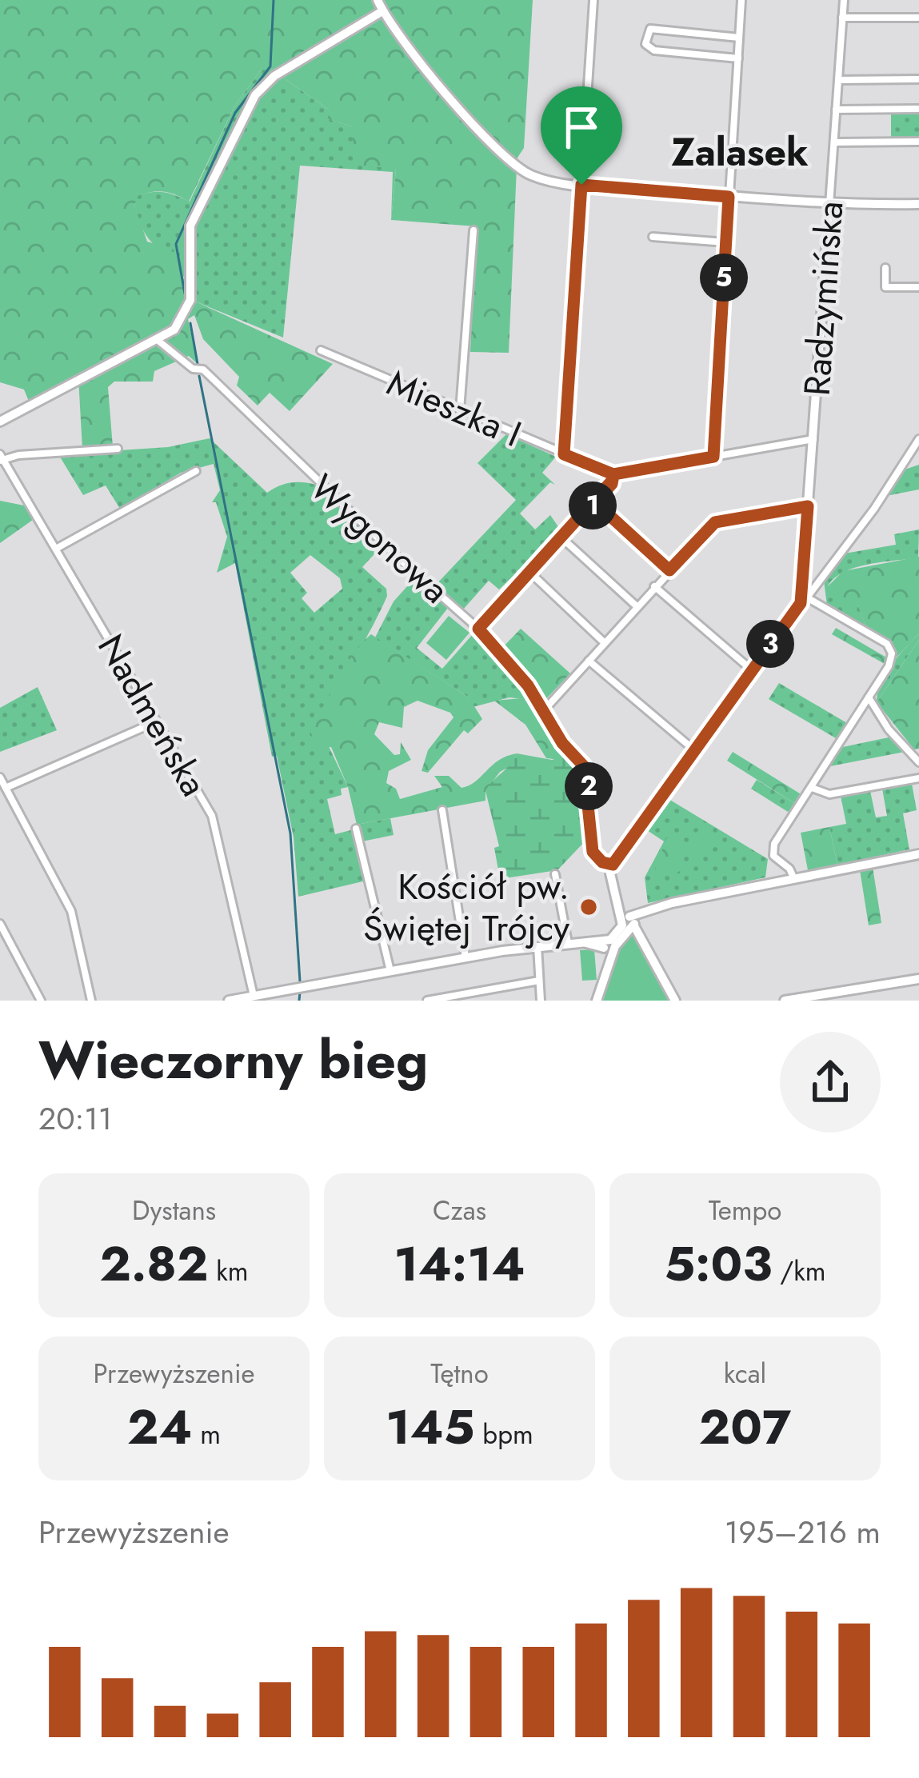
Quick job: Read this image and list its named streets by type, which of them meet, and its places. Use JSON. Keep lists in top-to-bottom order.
{
  "streets": {
    "street": [
      "Radzymińska",
      "Mieszka I",
      "Wygonowa",
      "Nadmeńska"
    ]
  },
  "districts": ["Zalasek"],
  "places": ["Kościół pw. Świętej Trójcy"],
  "page": {
    "pins": [
      "5",
      "1",
      "3",
      "2"
    ],
    "heading": ["Wieczorny bieg", "20:11"],
    "stats": [
      ["Dystans", "2.82 km"],
      ["Czas", "14:14"],
      ["Tempo", "5:03 /km"],
      ["Przewyższenie", "24 m"],
      ["Tętno", "145 bpm"],
      ["kcal", "207"]
    ],
    "chart": ["Przewyższenie", "195–216 m"]
  }
}
